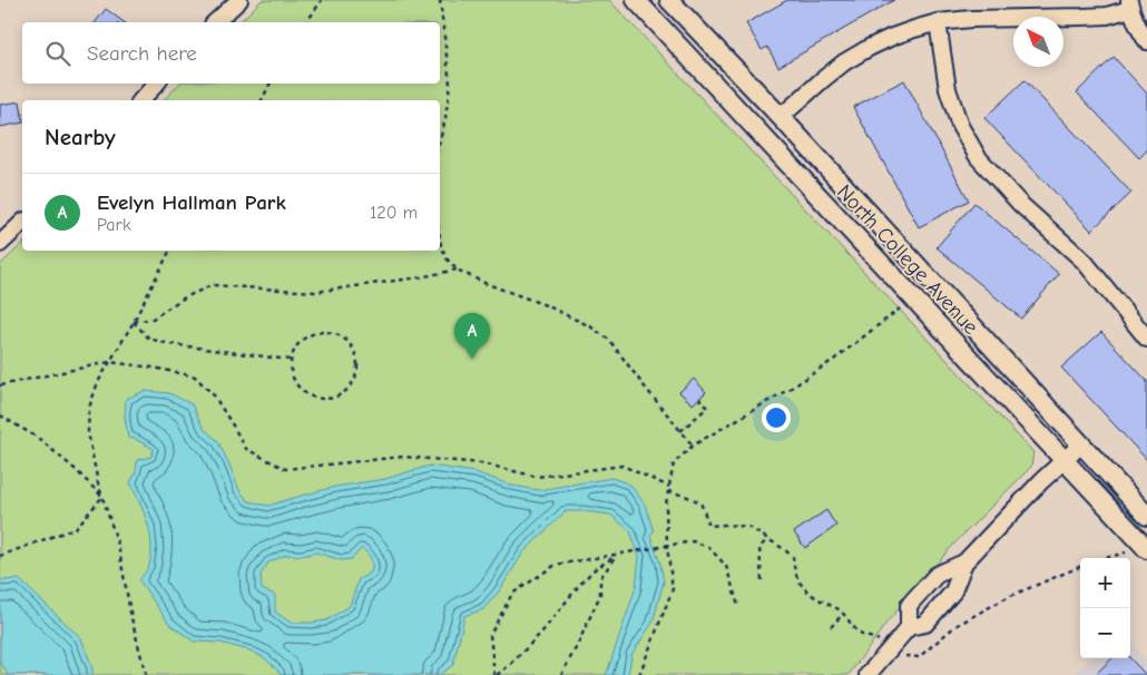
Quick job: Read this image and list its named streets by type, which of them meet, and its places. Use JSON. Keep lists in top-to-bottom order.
{
  "streets": {
    "street": ["North College Avenue"]
  },
  "north": "top left",
  "page": {
    "search": "Search here",
    "heading": "Nearby",
    "list": [
      {
        "mark": "A",
        "name": "Evelyn Hallman Park",
        "note": "Park",
        "value": "120 m"
      }
    ],
    "pins": "A",
    "map_buttons": ["+", "−"]
  }
}
